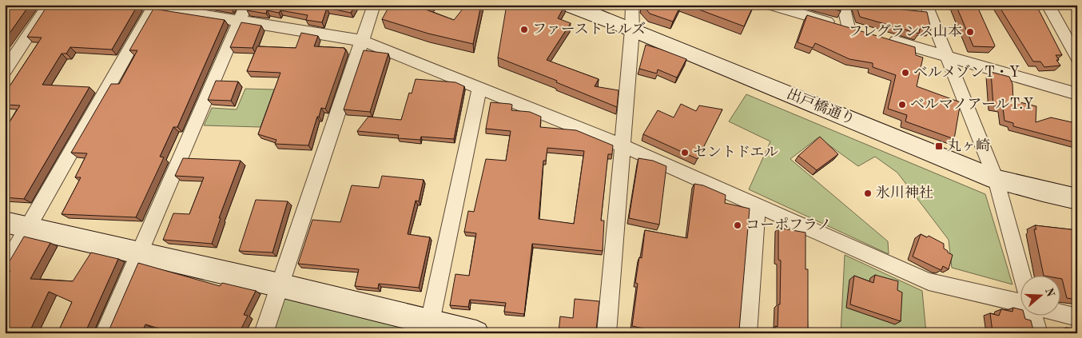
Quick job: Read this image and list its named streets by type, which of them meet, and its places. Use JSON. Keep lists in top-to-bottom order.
{
  "streets": {
    "street": ["出戸橋通り"]
  },
  "places": {
    "other": [
      "ファーストヒルズ",
      "フレグランス山本",
      "ベルメゾンT・Y",
      "ベルマノアールT.Y",
      "セントドエル",
      "氷川神社",
      "コーポフラノ"
    ],
    "transit": ["丸ヶ崎"]
  },
  "north": "right"
}
